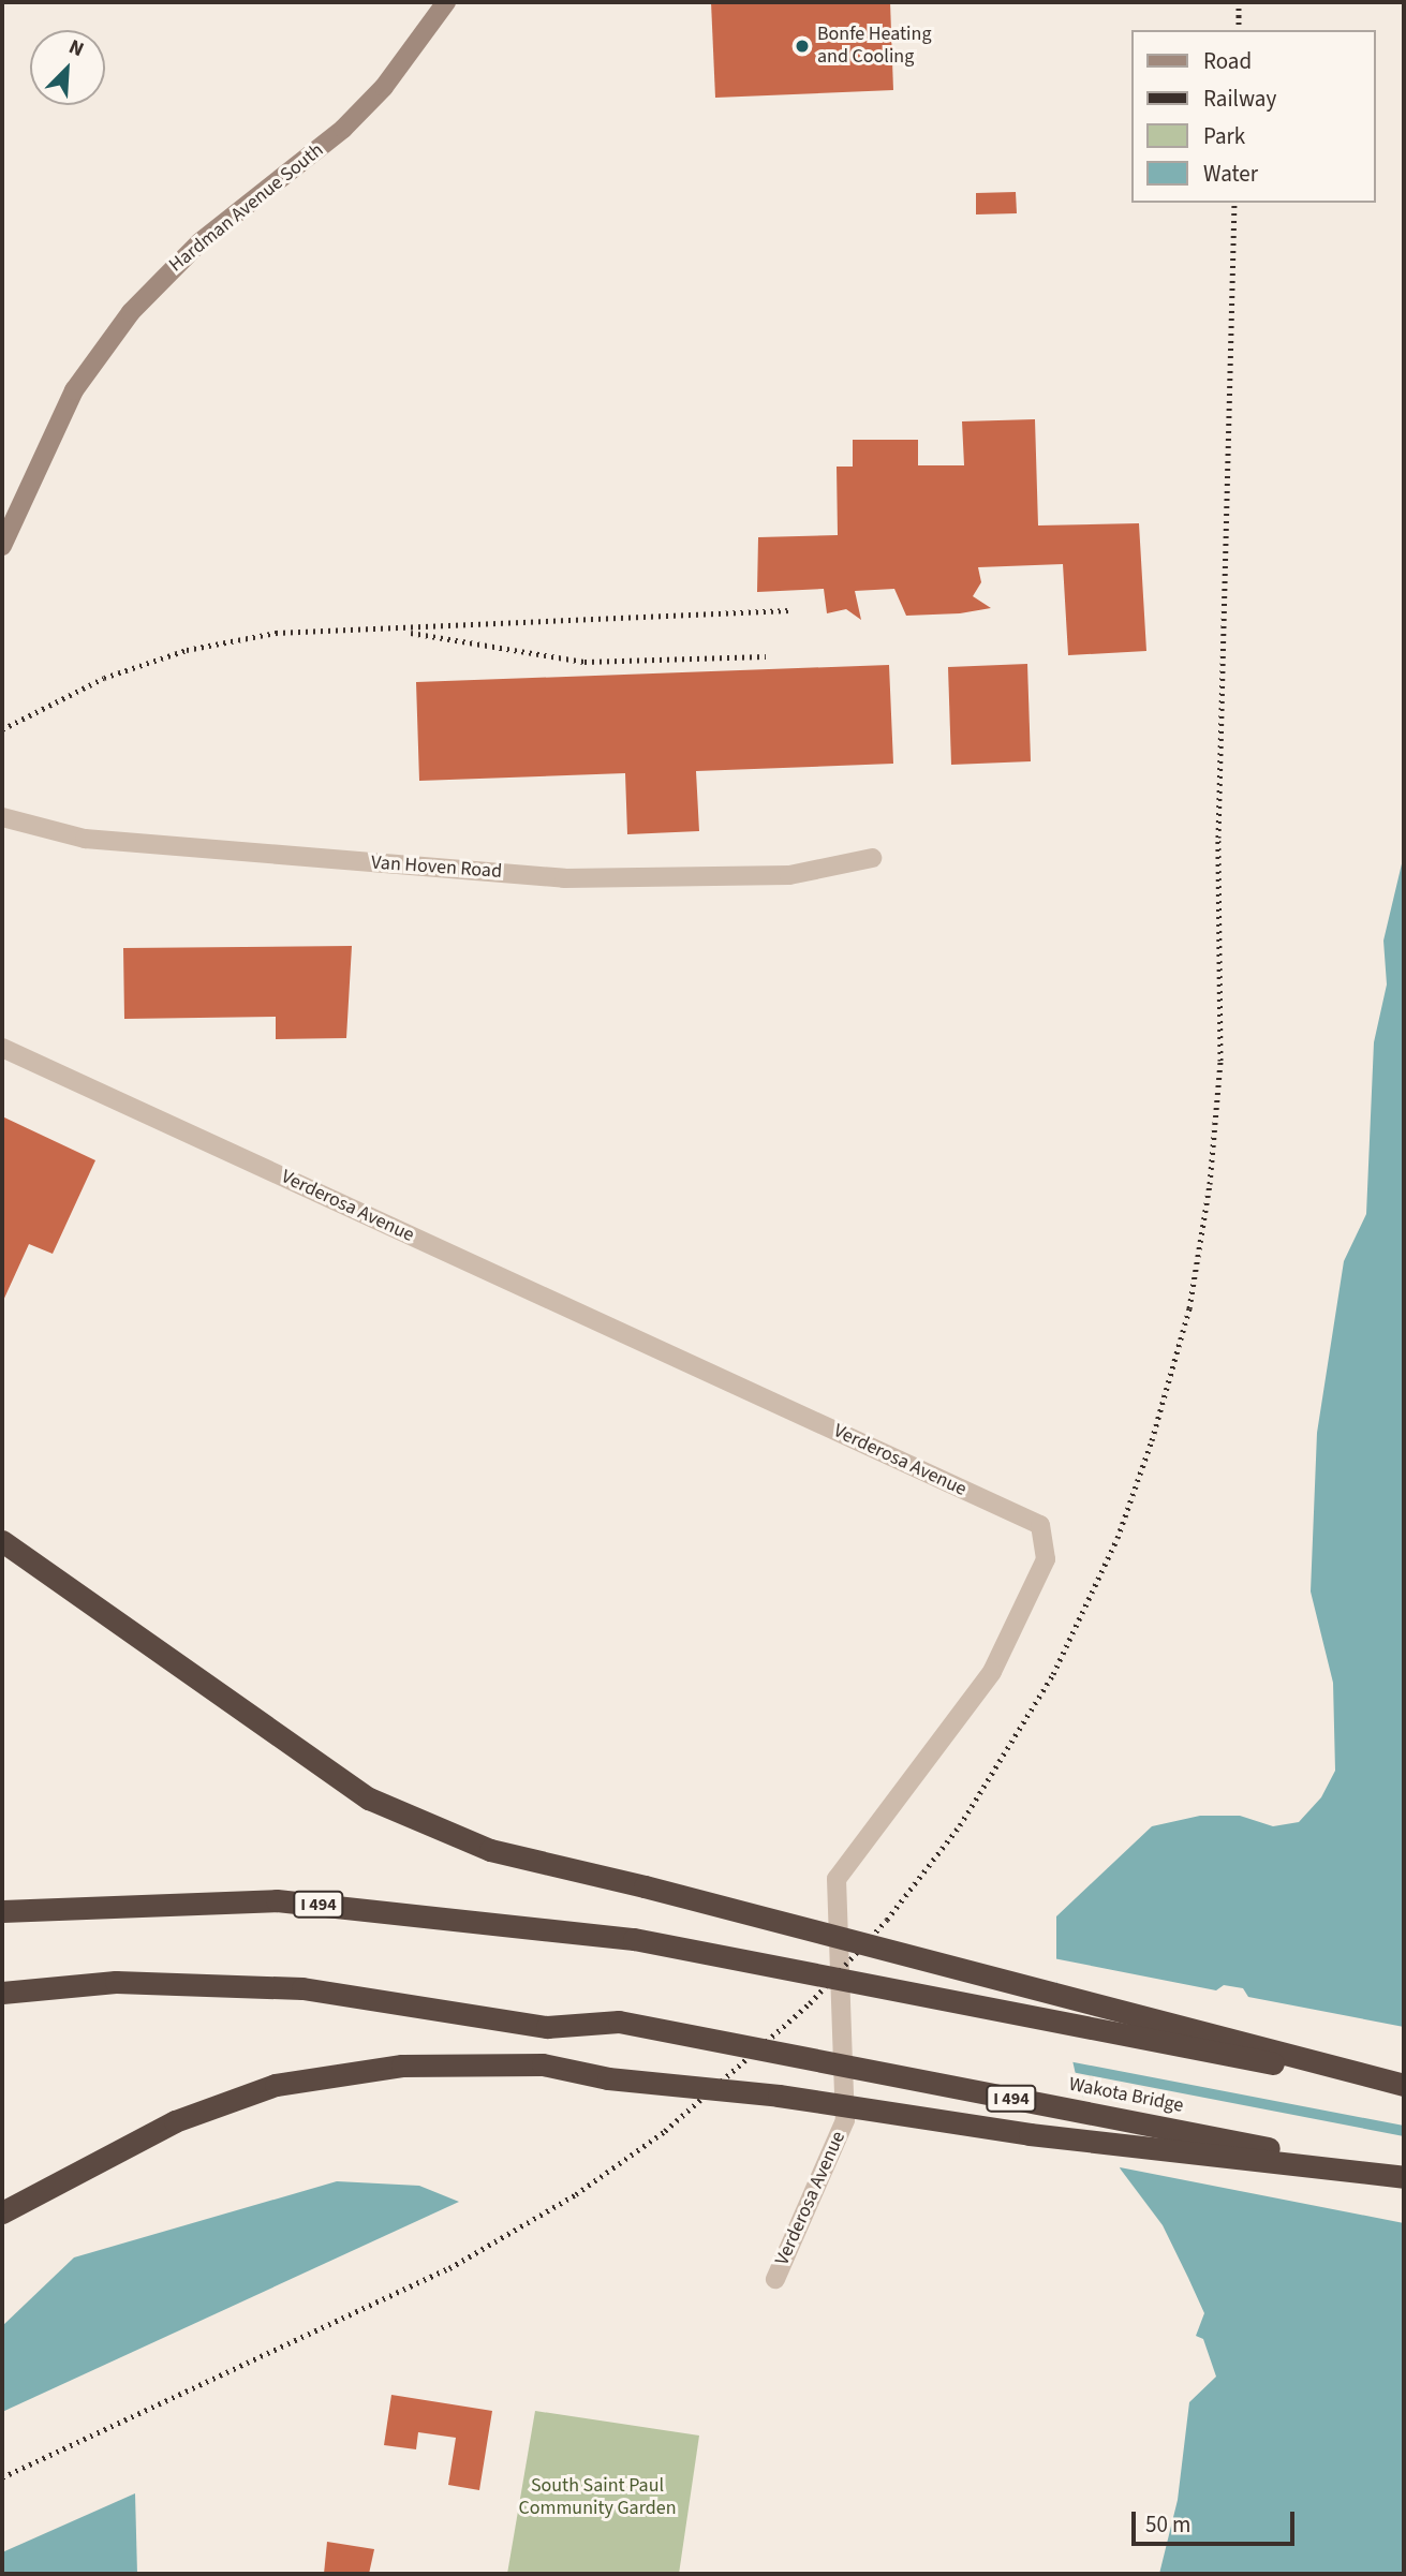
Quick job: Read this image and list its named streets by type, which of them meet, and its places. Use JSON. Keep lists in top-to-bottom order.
{
  "streets": {
    "highway": ["I 494", "Wakota Bridge"],
    "street": ["Hardman Avenue South", "Van Hoven Road", "Verderosa Avenue"]
  },
  "parks": ["South Saint Paul Community Garden"],
  "places": ["Bonfe Heating and Cooling"],
  "legend": [
    "Road",
    "Railway",
    "Park",
    "Water"
  ],
  "scale_bar": "50 m",
  "north": "top right"
}
